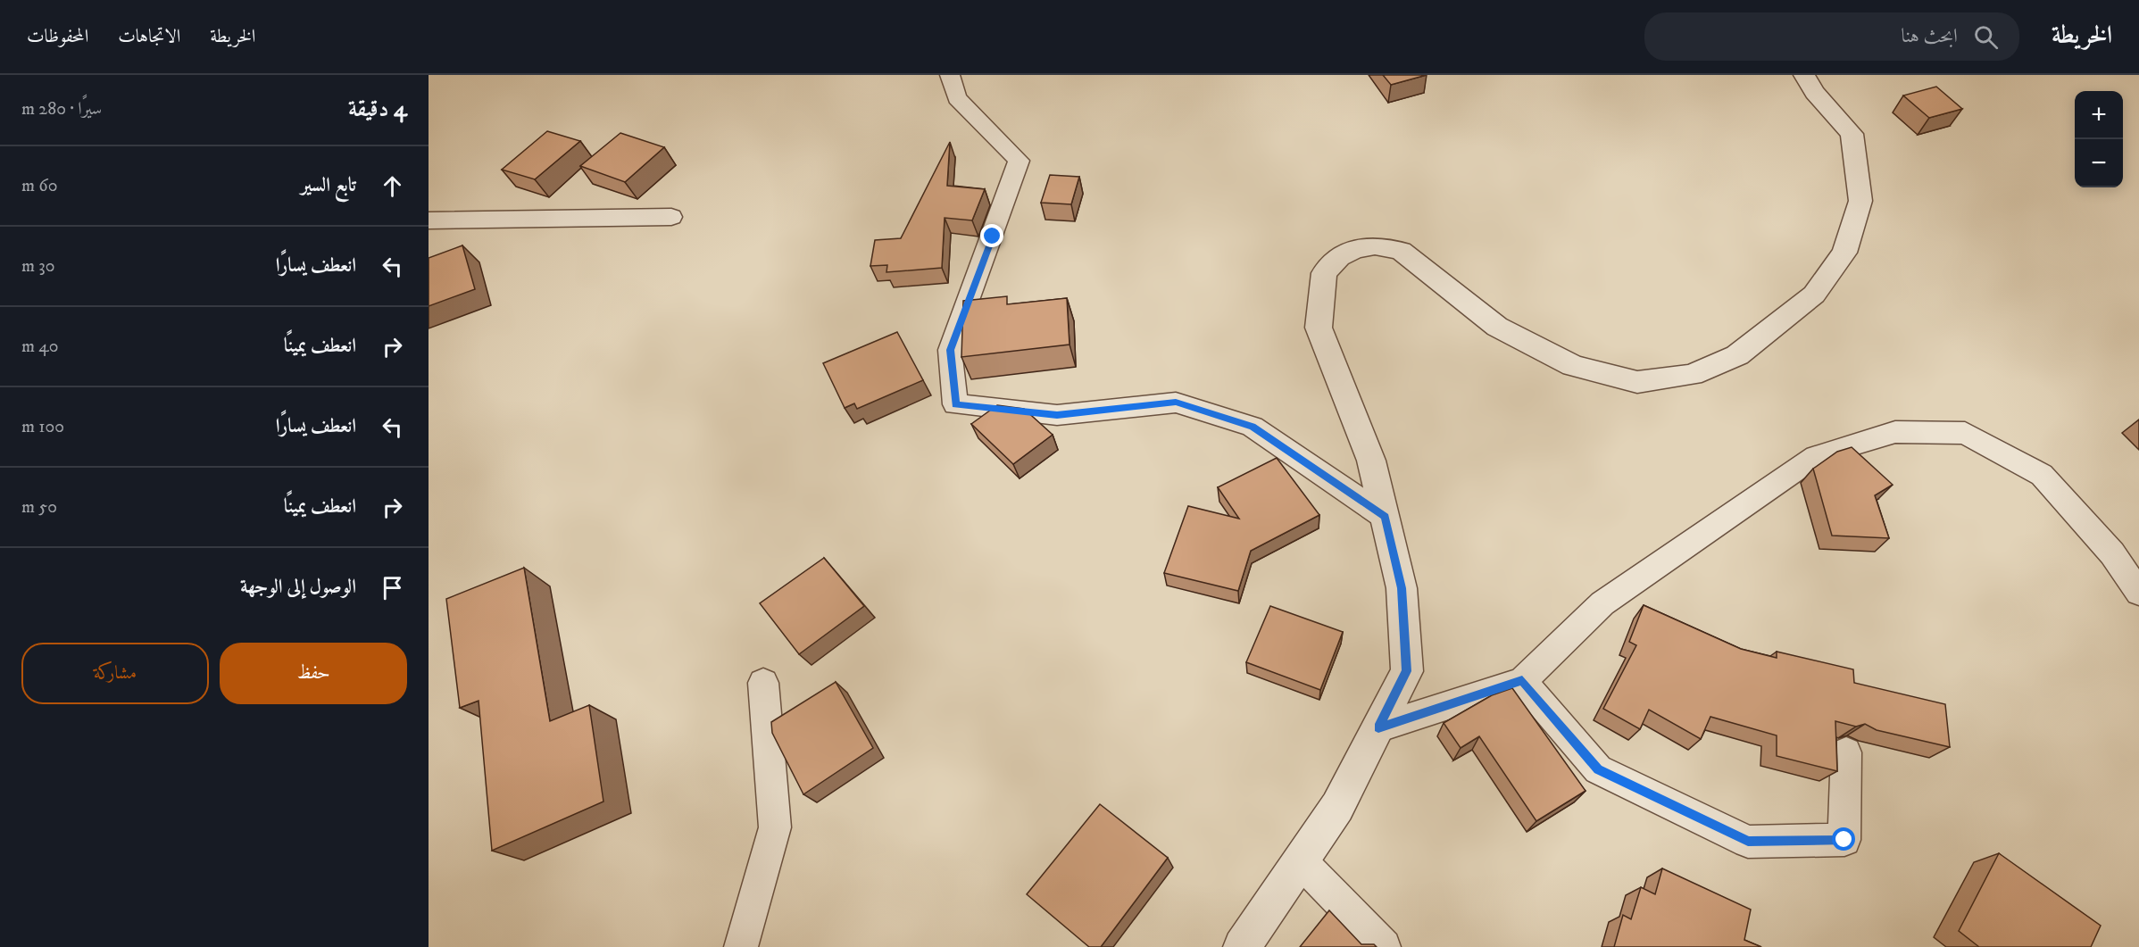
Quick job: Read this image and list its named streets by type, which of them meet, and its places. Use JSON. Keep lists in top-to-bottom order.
{
  "page": {
    "header": "الخريطة",
    "search": "ابحث هنا",
    "nav": ["الخريطة", "الاتجاهات", "المحفوظات"],
    "heading": ["4 دقيقة", "سيرًا · 280 m"],
    "map_buttons": ["+", "−"],
    "list": [
      ["تابع السير", "60 m"],
      ["انعطف يسارًا", "30 m"],
      ["انعطف يمينًا", "40 m"],
      ["انعطف يسارًا", "100 m"],
      ["انعطف يمينًا", "50 m"],
      "الوصول إلى الوجهة"
    ],
    "buttons": ["حفظ", "مشاركة"]
  }
}
